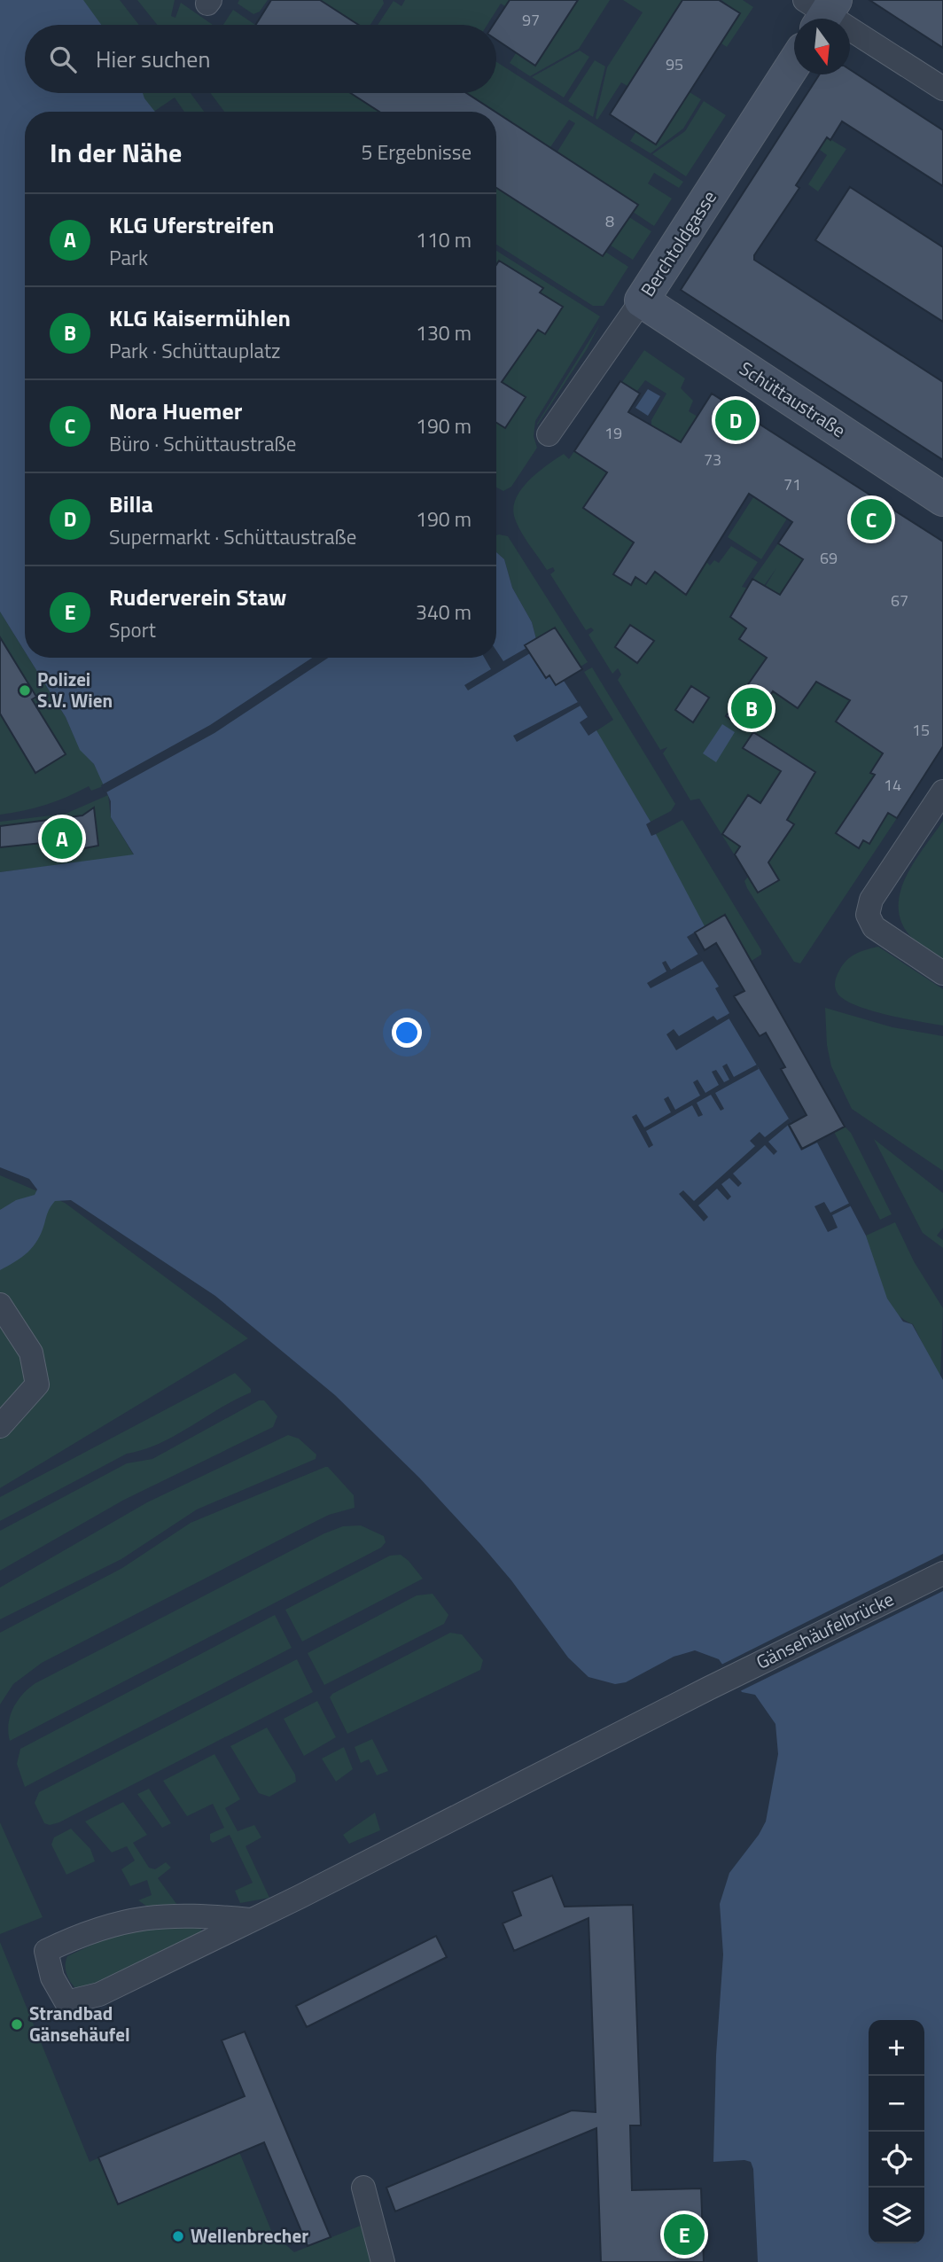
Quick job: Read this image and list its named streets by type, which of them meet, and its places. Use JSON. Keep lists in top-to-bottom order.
{
  "streets": {
    "street": ["Berchtoldgasse", "Schüttaustraße", "Gänsehäufelbrücke"]
  },
  "crossings": [
    ["Berchtoldgasse", "Schüttaustraße"]
  ],
  "places": ["Polizei S.V. Wien", "Strandbad Gänsehäufel", "Wellenbrecher"],
  "house_numbers": [
    "97",
    "95",
    "8",
    "19",
    "73",
    "71",
    "69",
    "67",
    "15",
    "14"
  ],
  "north": "bottom",
  "page": {
    "search": "Hier suchen",
    "heading": ["In der Nähe", "5 Ergebnisse"],
    "list": [
      {
        "mark": "A",
        "name": "KLG Uferstreifen",
        "note": "Park",
        "value": "110 m"
      },
      {
        "mark": "B",
        "name": "KLG Kaisermühlen",
        "note": "Park · Schüttauplatz",
        "value": "130 m"
      },
      {
        "mark": "C",
        "name": "Nora Huemer",
        "note": "Büro · Schüttaustraße",
        "value": "190 m"
      },
      {
        "mark": "D",
        "name": "Billa",
        "note": "Supermarkt · Schüttaustraße",
        "value": "190 m"
      },
      {
        "mark": "E",
        "name": "Ruderverein Staw",
        "note": "Sport",
        "value": "340 m"
      }
    ],
    "pins": [
      "D",
      "C",
      "B",
      "A",
      "E"
    ],
    "map_buttons": ["+", "−"]
  }
}
